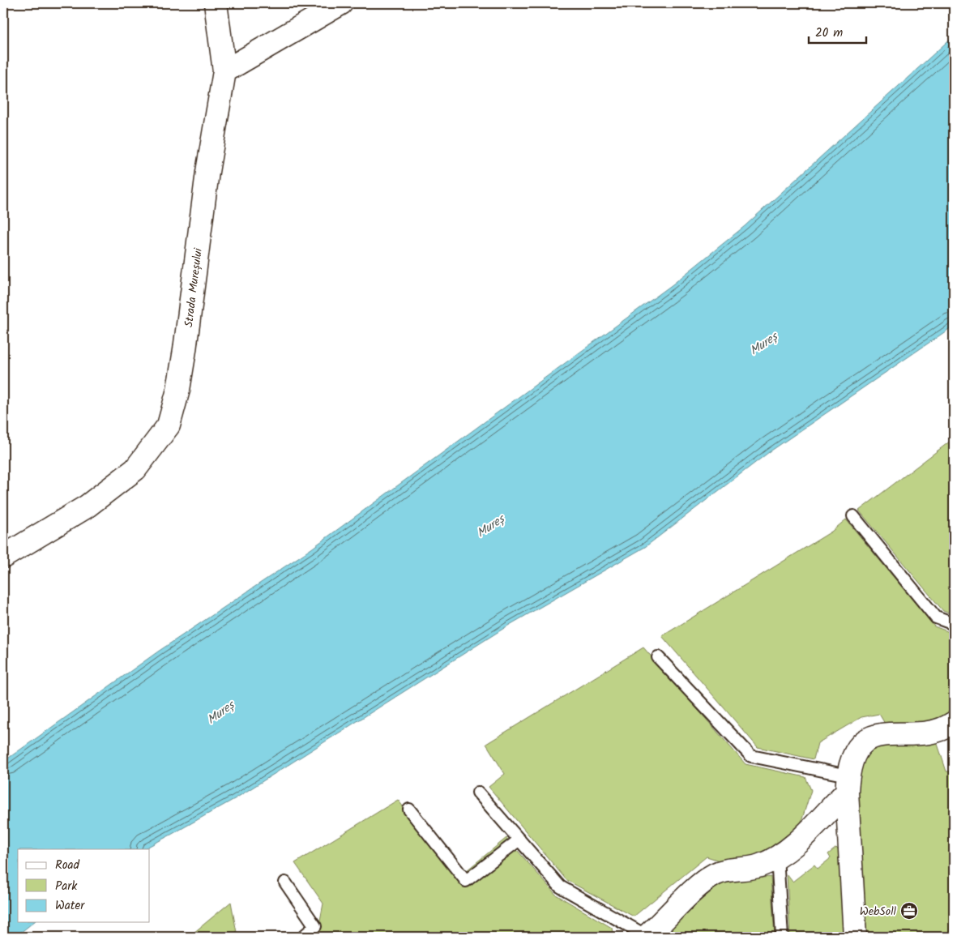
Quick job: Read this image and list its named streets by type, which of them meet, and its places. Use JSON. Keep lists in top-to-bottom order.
{
  "streets": {
    "street": ["Strada Mureșului"]
  },
  "water": ["Mureș"],
  "places": {
    "office": ["WebSoll"]
  },
  "legend": ["Road", "Park", "Water"],
  "scale_bar": "20 m"
}
